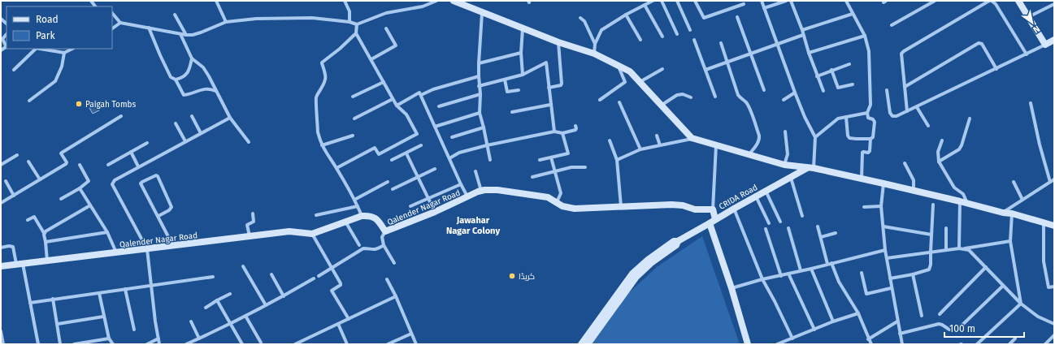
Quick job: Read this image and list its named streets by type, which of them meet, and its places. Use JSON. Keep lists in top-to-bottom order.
{
  "streets": {
    "street": ["CRIDA Road", "Qalender Nagar Road"]
  },
  "districts": ["Jawahar Nagar Colony"],
  "places": ["Paigah Tombs", "کریڈا"],
  "legend": ["Road", "Park"],
  "scale_bar": "100 m",
  "north": "bottom right"
}
